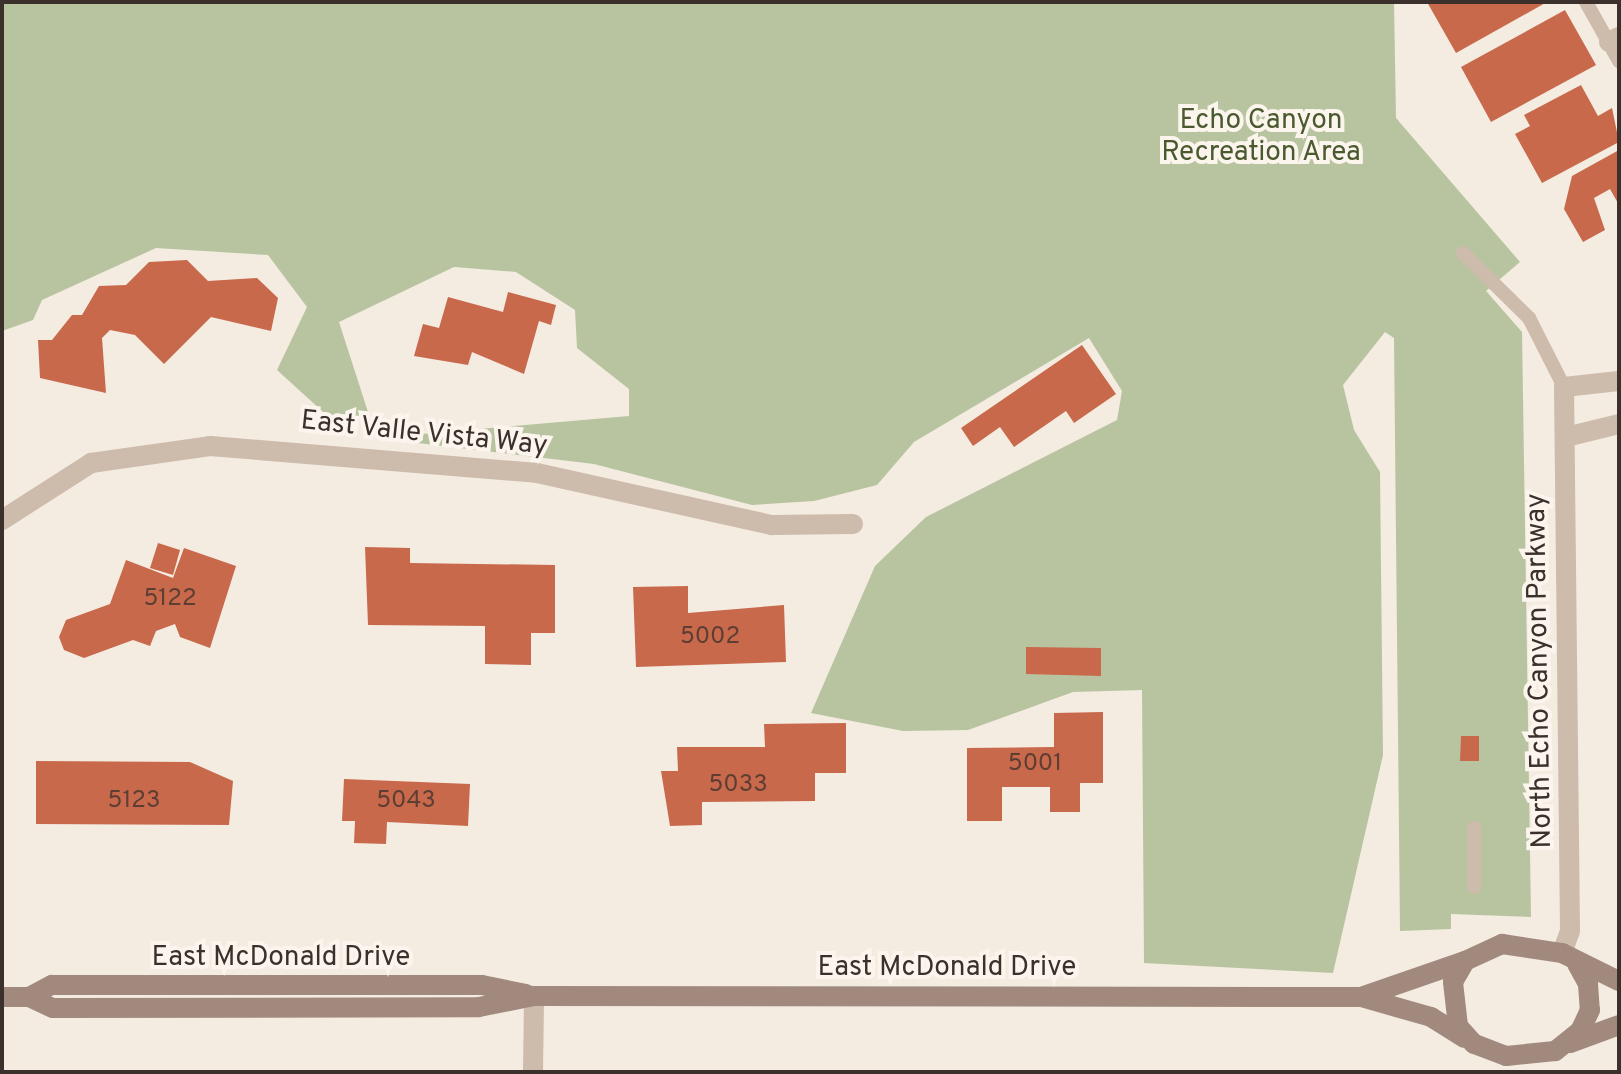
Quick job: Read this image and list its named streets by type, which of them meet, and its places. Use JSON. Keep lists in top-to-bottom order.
{
  "streets": {
    "street": ["East Valle Vista Way", "North Echo Canyon Parkway", "East McDonald Drive"]
  },
  "crossings": [
    ["North Echo Canyon Parkway", "East McDonald Drive"]
  ],
  "parks": ["Echo Canyon Recreation Area"],
  "house_numbers": [
    "5122",
    "5002",
    "5001",
    "5033",
    "5123",
    "5043"
  ]
}
